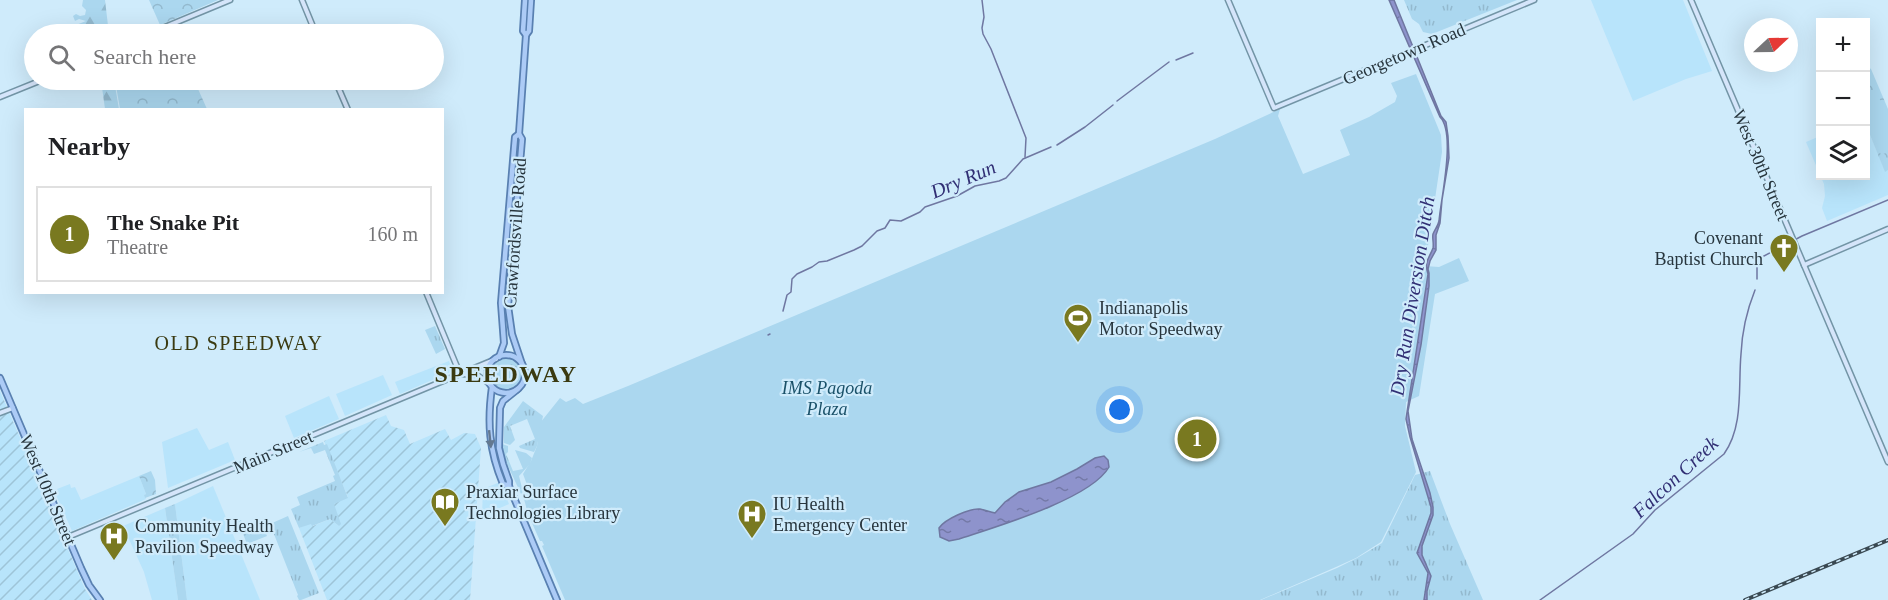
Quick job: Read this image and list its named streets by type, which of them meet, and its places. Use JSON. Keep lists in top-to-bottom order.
{
  "streets": {
    "main road": [
      "Georgetown Road",
      "West 30th Street",
      "Crawfordsville Road",
      "Main Street",
      "West 10th Street"
    ]
  },
  "crossings": [
    ["Crawfordsville Road", "Main Street"],
    ["Main Street", "West 10th Street"]
  ],
  "districts": ["OLD SPEEDWAY", "SPEEDWAY"],
  "water": ["Dry Run", "Dry Run Diversion Ditch", "Falcon Creek"],
  "parks": ["IMS Pagoda Plaza"],
  "places": {
    "church": ["Covenant Baptist Church"],
    "sports": ["Indianapolis Motor Speedway"],
    "library": ["Praxiar Surface Technologies Library"],
    "hospital": ["IU Health Emergency Center", "Community Health Pavilion Speedway"]
  },
  "north": "right",
  "page": {
    "map_buttons": ["+", "−"],
    "search": "Search here",
    "heading": "Nearby",
    "list": [
      {
        "mark": "1",
        "name": "The Snake Pit",
        "note": "Theatre",
        "value": "160 m"
      }
    ],
    "pins": "1"
  }
}
